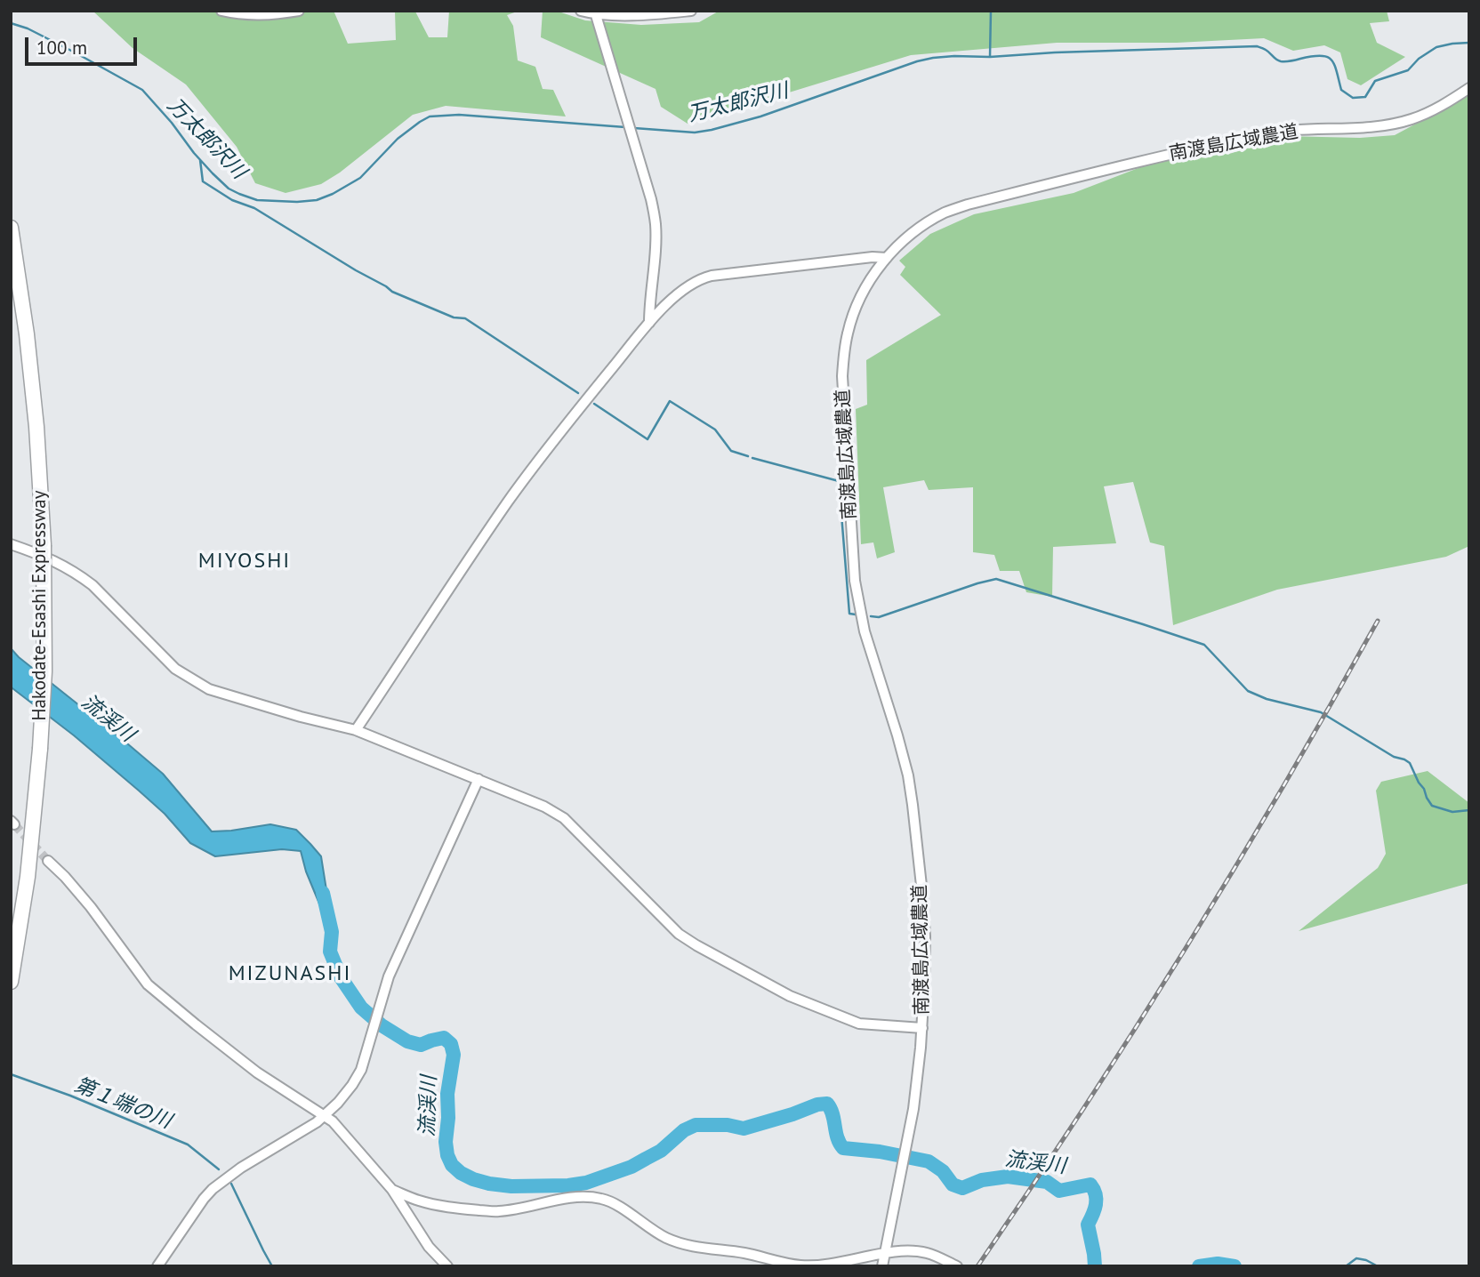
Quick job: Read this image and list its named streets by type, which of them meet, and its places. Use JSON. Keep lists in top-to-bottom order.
{
  "streets": {
    "highway": ["Hakodate-Esashi Expressway"],
    "street": ["南渡島広域農道"]
  },
  "districts": ["MIYOSHI", "MIZUNASHI"],
  "water": ["万太郎沢川", "流渓川", "第１端の川"],
  "scale_bar": "100 m"
}
